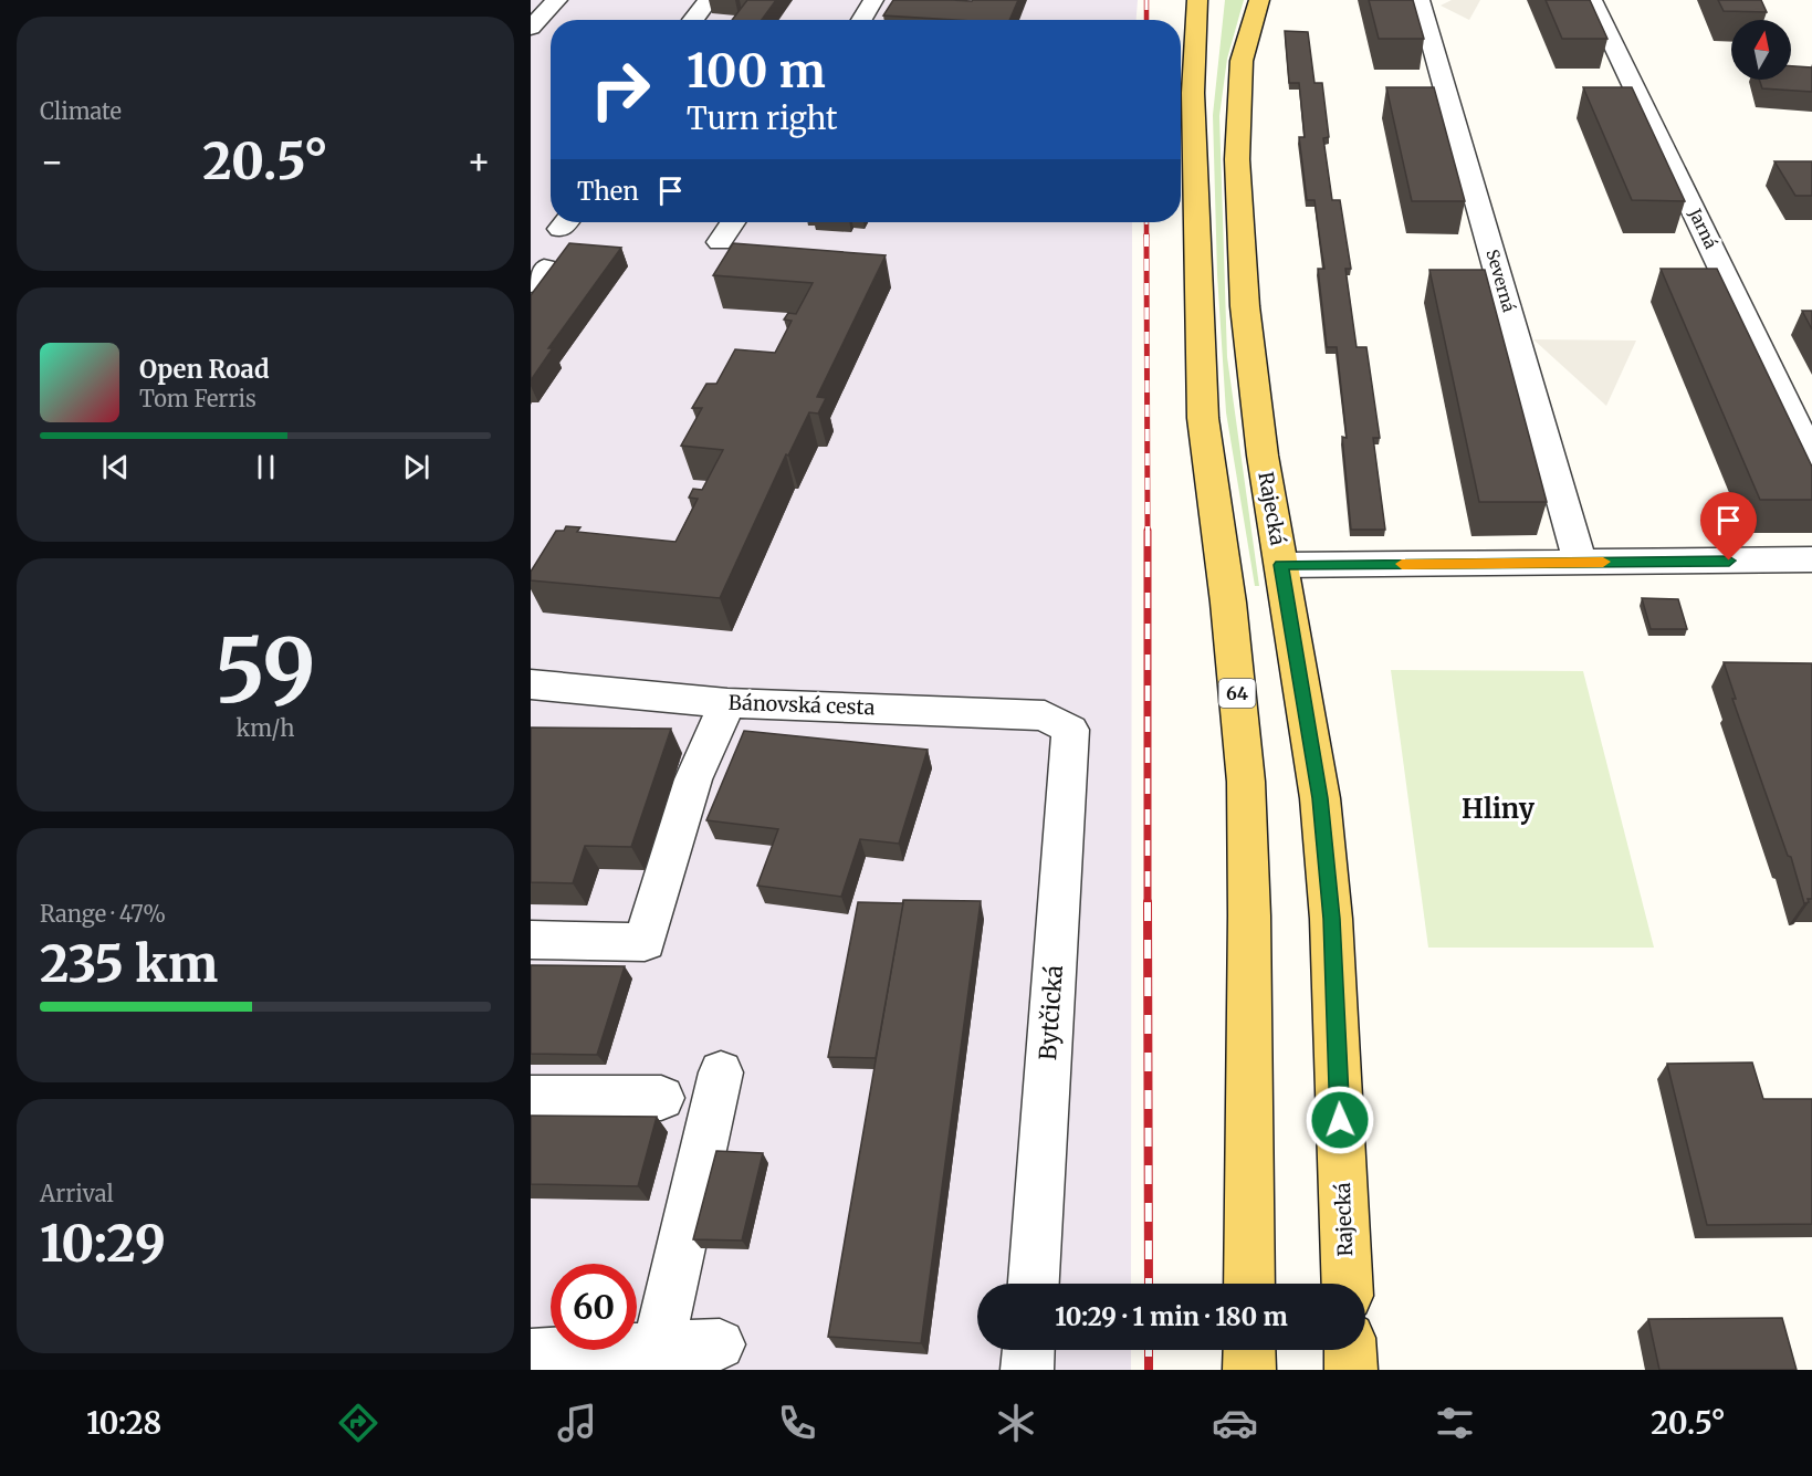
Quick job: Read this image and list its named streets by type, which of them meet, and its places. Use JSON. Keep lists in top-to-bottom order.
{
  "streets": {
    "main road": ["Rajecká", "64"],
    "street": [
      "Jarná",
      "Severná",
      "Bánovská cesta",
      "Bytčická"
    ]
  },
  "crossings": [
    ["Bánovská cesta", "Bytčická"]
  ],
  "districts": ["Hliny"],
  "north": "top",
  "page": {
    "tile": [
      "Climate",
      ["59", "km/h"],
      ["Range · 47%", "235 km"],
      ["Arrival", "10:29"]
    ],
    "turn": ["100 m", "Turn right"],
    "heat": ["−", "20.5°", "+"],
    "then": "Then",
    "song": ["Open Road", "Tom Ferris"],
    "limit": "60",
    "trip": "10:29 · 1 min · 180 m",
    "tabs": ["10:28", "20.5°"]
  }
}
